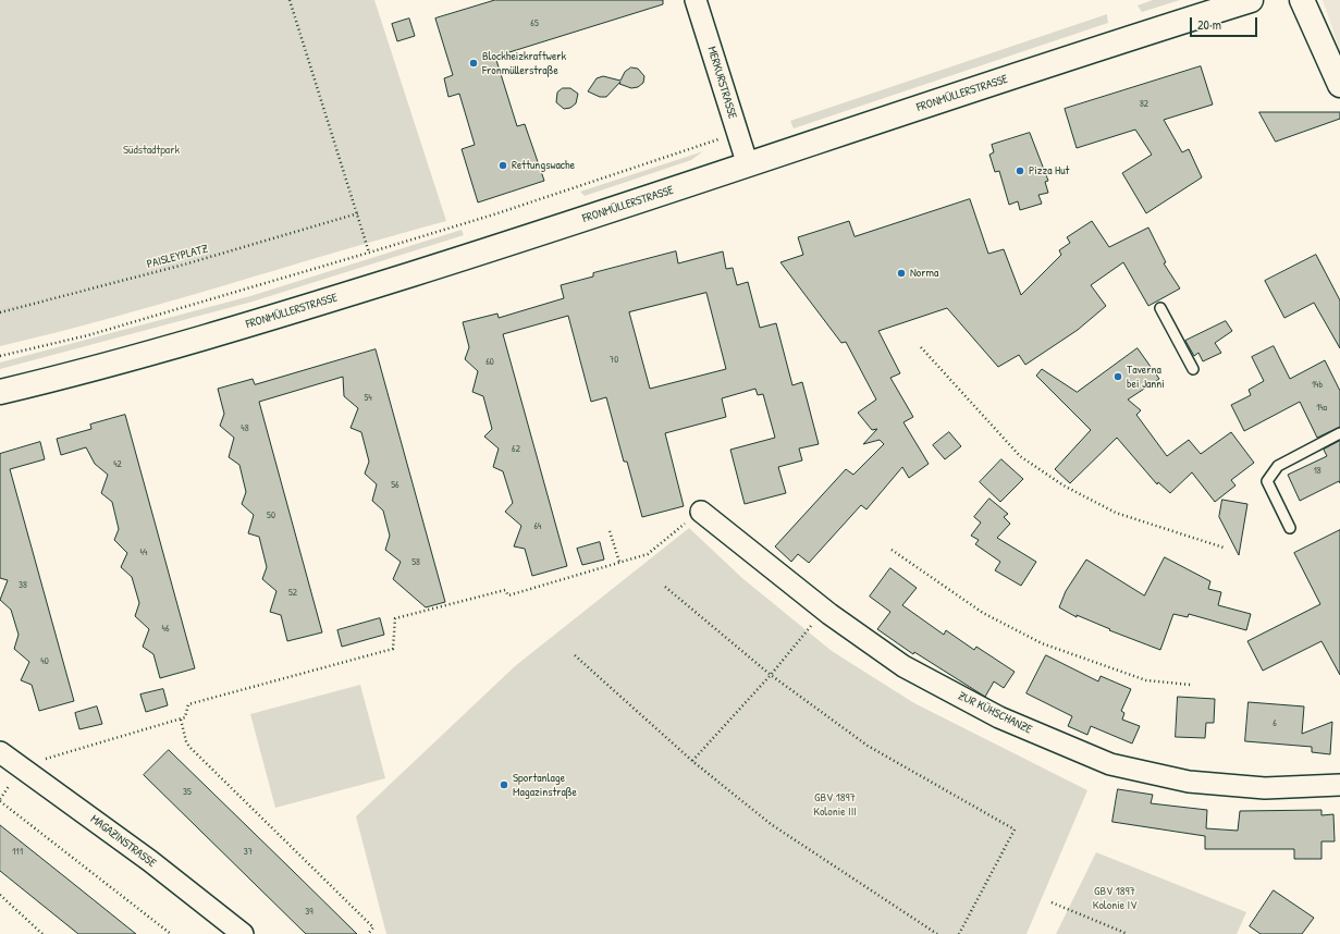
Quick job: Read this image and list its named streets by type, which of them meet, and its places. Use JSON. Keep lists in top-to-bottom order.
{
  "streets": {
    "main road": ["FRONMÜLLERSTRASSE"],
    "street": ["MERKURSTRASSE", "ZUR KÜHSCHANZE", "MAGAZINSTRASSE"],
    "path": ["PAISLEYPLATZ"]
  },
  "crossings": [
    ["MERKURSTRASSE", "FRONMÜLLERSTRASSE"]
  ],
  "parks": ["Südstadtpark", "GBV 1897 Kolonie III", "GBV 1897 Kolonie IV"],
  "places": [
    "Blockheizkraftwerk Fronmüllerstraße",
    "Rettungswache",
    "Pizza Hut",
    "Norma",
    "Taverna bei Janni",
    "Sportanlage Magazinstraße"
  ],
  "house_numbers": [
    "65",
    "82",
    "70",
    "60",
    "14b",
    "54",
    "14a",
    "48",
    "62",
    "42",
    "18",
    "56",
    "50",
    "64",
    "44",
    "58",
    "38",
    "52",
    "46",
    "40",
    "6",
    "35",
    "111",
    "37",
    "39"
  ],
  "scale_bar": "20 m"
}
